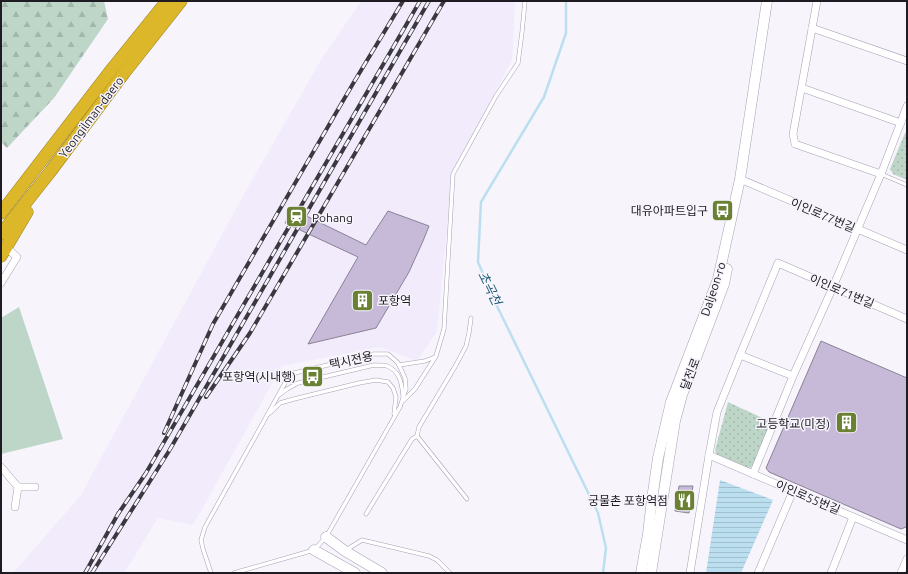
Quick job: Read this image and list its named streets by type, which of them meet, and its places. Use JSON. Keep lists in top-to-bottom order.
{
  "streets": {
    "highway": ["Yeongilman-daero"],
    "street": [
      "이인로77번길",
      "Daljeon-ro",
      "이인로71번길",
      "달전로",
      "이인로55번길"
    ],
    "lane": ["택시전용"]
  },
  "crossings": [
    ["이인로77번길", "Daljeon-ro"],
    ["이인로77번길", "달전로"],
    ["Daljeon-ro", "달전로"]
  ],
  "water": ["초곡천"],
  "places": {
    "bus stop": ["대유아파트입구", "포항역(시내행)"],
    "station": ["Pohang"],
    "building": ["포항역", "고등학교(미정)"],
    "restaurant": ["궁물촌 포항역점"]
  }
}
